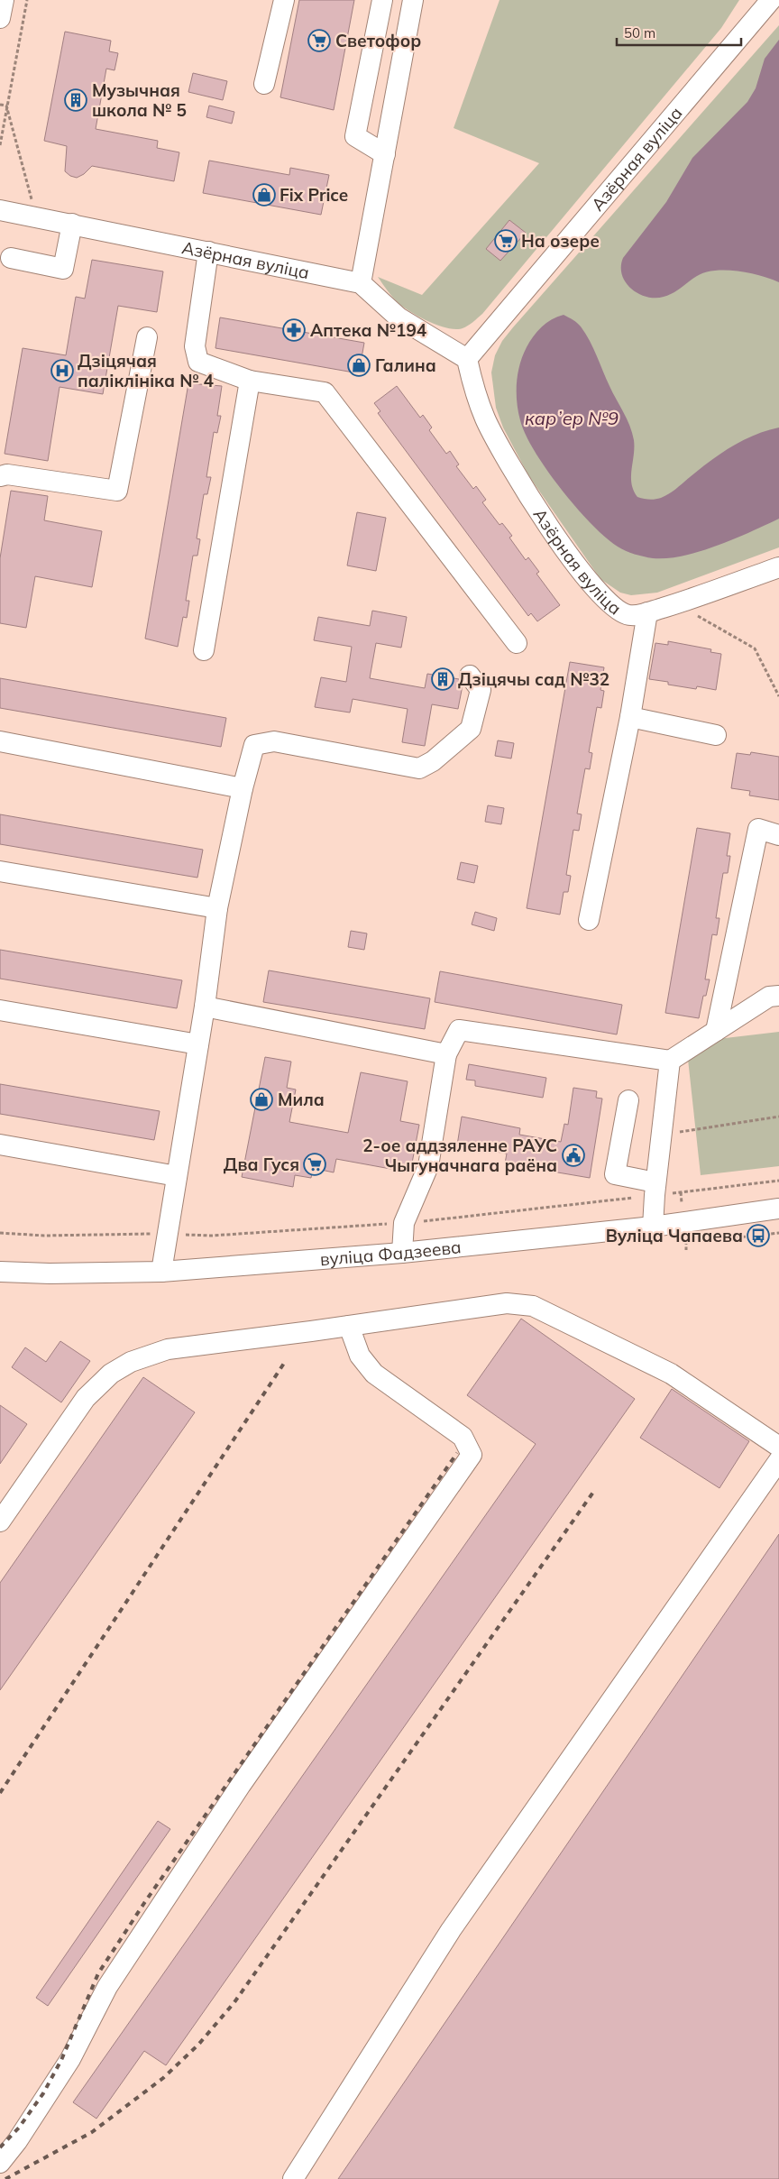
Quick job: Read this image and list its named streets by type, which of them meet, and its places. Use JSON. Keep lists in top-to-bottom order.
{
  "streets": {
    "street": ["Азёрная вуліца", "вуліца Фадзеева"]
  },
  "water": ["карʼер №9"],
  "places": {
    "supermarket": ["Светофор", "На озере", "Два Гуся"],
    "building": ["Музычная школа № 5", "Дзіцячы сад №32"],
    "shop": ["Fix Price", "Галина", "Мила"],
    "pharmacy": ["Аптека №194"],
    "hospital": ["Дзіцячая паліклініка № 4"],
    "public building": ["2-ое аддзяленне РАУС Чыгуначнага раёна"],
    "bus stop": ["Вуліца Чапаева"]
  },
  "scale_bar": "50 m"
}
